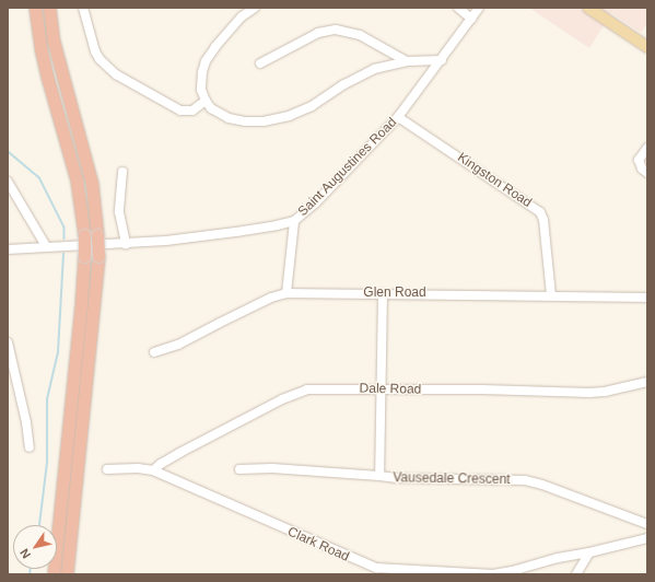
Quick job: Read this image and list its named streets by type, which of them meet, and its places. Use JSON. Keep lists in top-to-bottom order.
{
  "streets": {
    "street": [
      "Saint Augustines Road",
      "Kingston Road",
      "Glen Road",
      "Dale Road",
      "Vausedale Crescent",
      "Clark Road"
    ]
  },
  "crossings": [
    ["Saint Augustines Road", "Kingston Road"],
    ["Kingston Road", "Glen Road"],
    ["Glen Road", "Vausedale Crescent"],
    ["Dale Road", "Vausedale Crescent"],
    ["Dale Road", "Clark Road"]
  ],
  "north": "bottom left"
}
